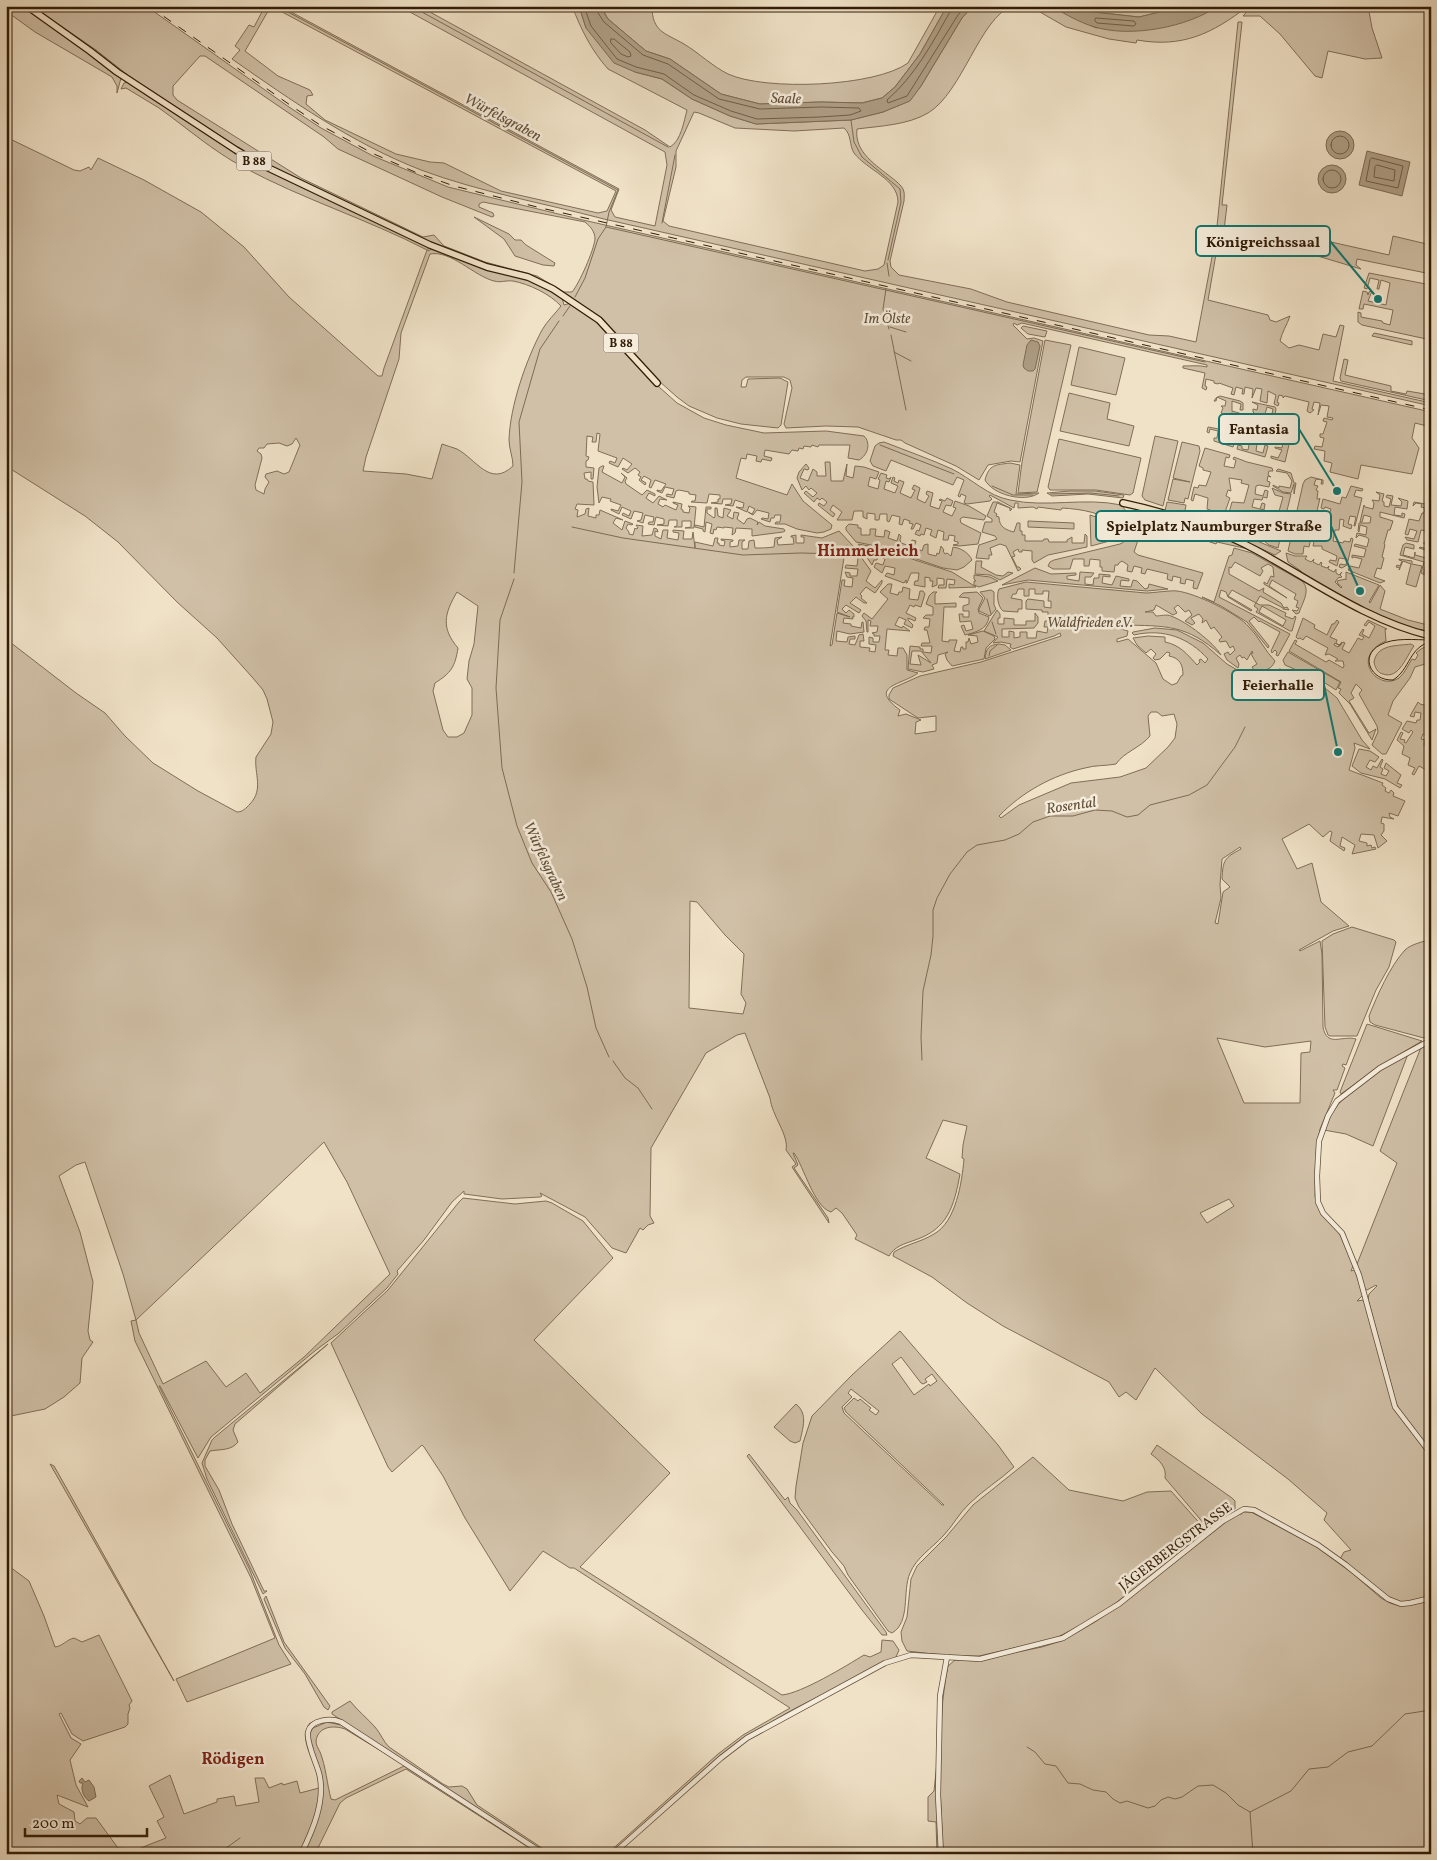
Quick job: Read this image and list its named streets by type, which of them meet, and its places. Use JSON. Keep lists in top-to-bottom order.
{
  "streets": {
    "main road": ["B 88"],
    "street": ["JÄGERBERGSTRASSE"]
  },
  "districts": ["Himmelreich", "Rödigen"],
  "water": ["Saale", "Würfelsgraben", "Rosental"],
  "parks": ["Im Ölste", "Waldfrieden e.V."],
  "places": [
    "Königreichssaal",
    "Fantasia",
    "Spielplatz Naumburger Straße",
    "Feierhalle"
  ],
  "scale_bar": "200 m"
}
